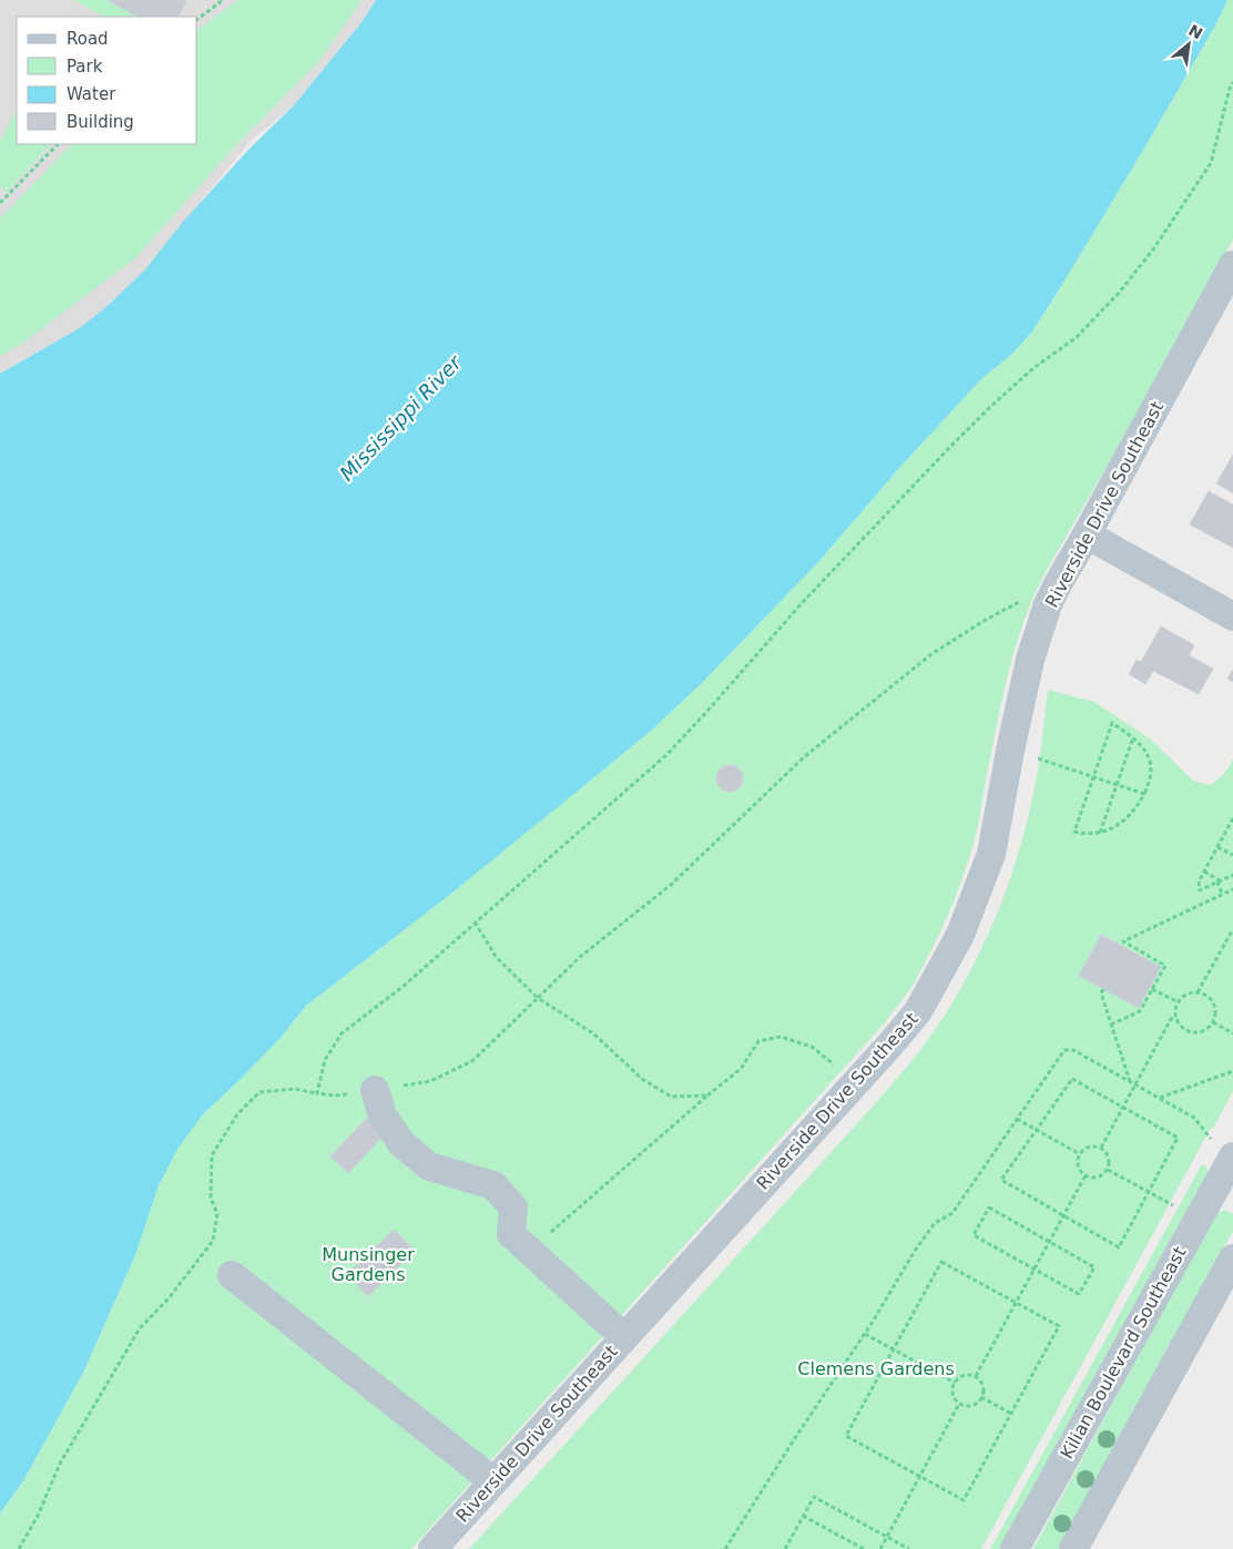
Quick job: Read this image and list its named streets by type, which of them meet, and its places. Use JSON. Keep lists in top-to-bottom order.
{
  "streets": {
    "street": ["Riverside Drive Southeast", "Kilian Boulevard Southeast"]
  },
  "water": ["Mississippi River"],
  "parks": ["Munsinger Gardens", "Clemens Gardens"],
  "legend": [
    "Road",
    "Park",
    "Water",
    "Building"
  ],
  "north": "top right"
}
